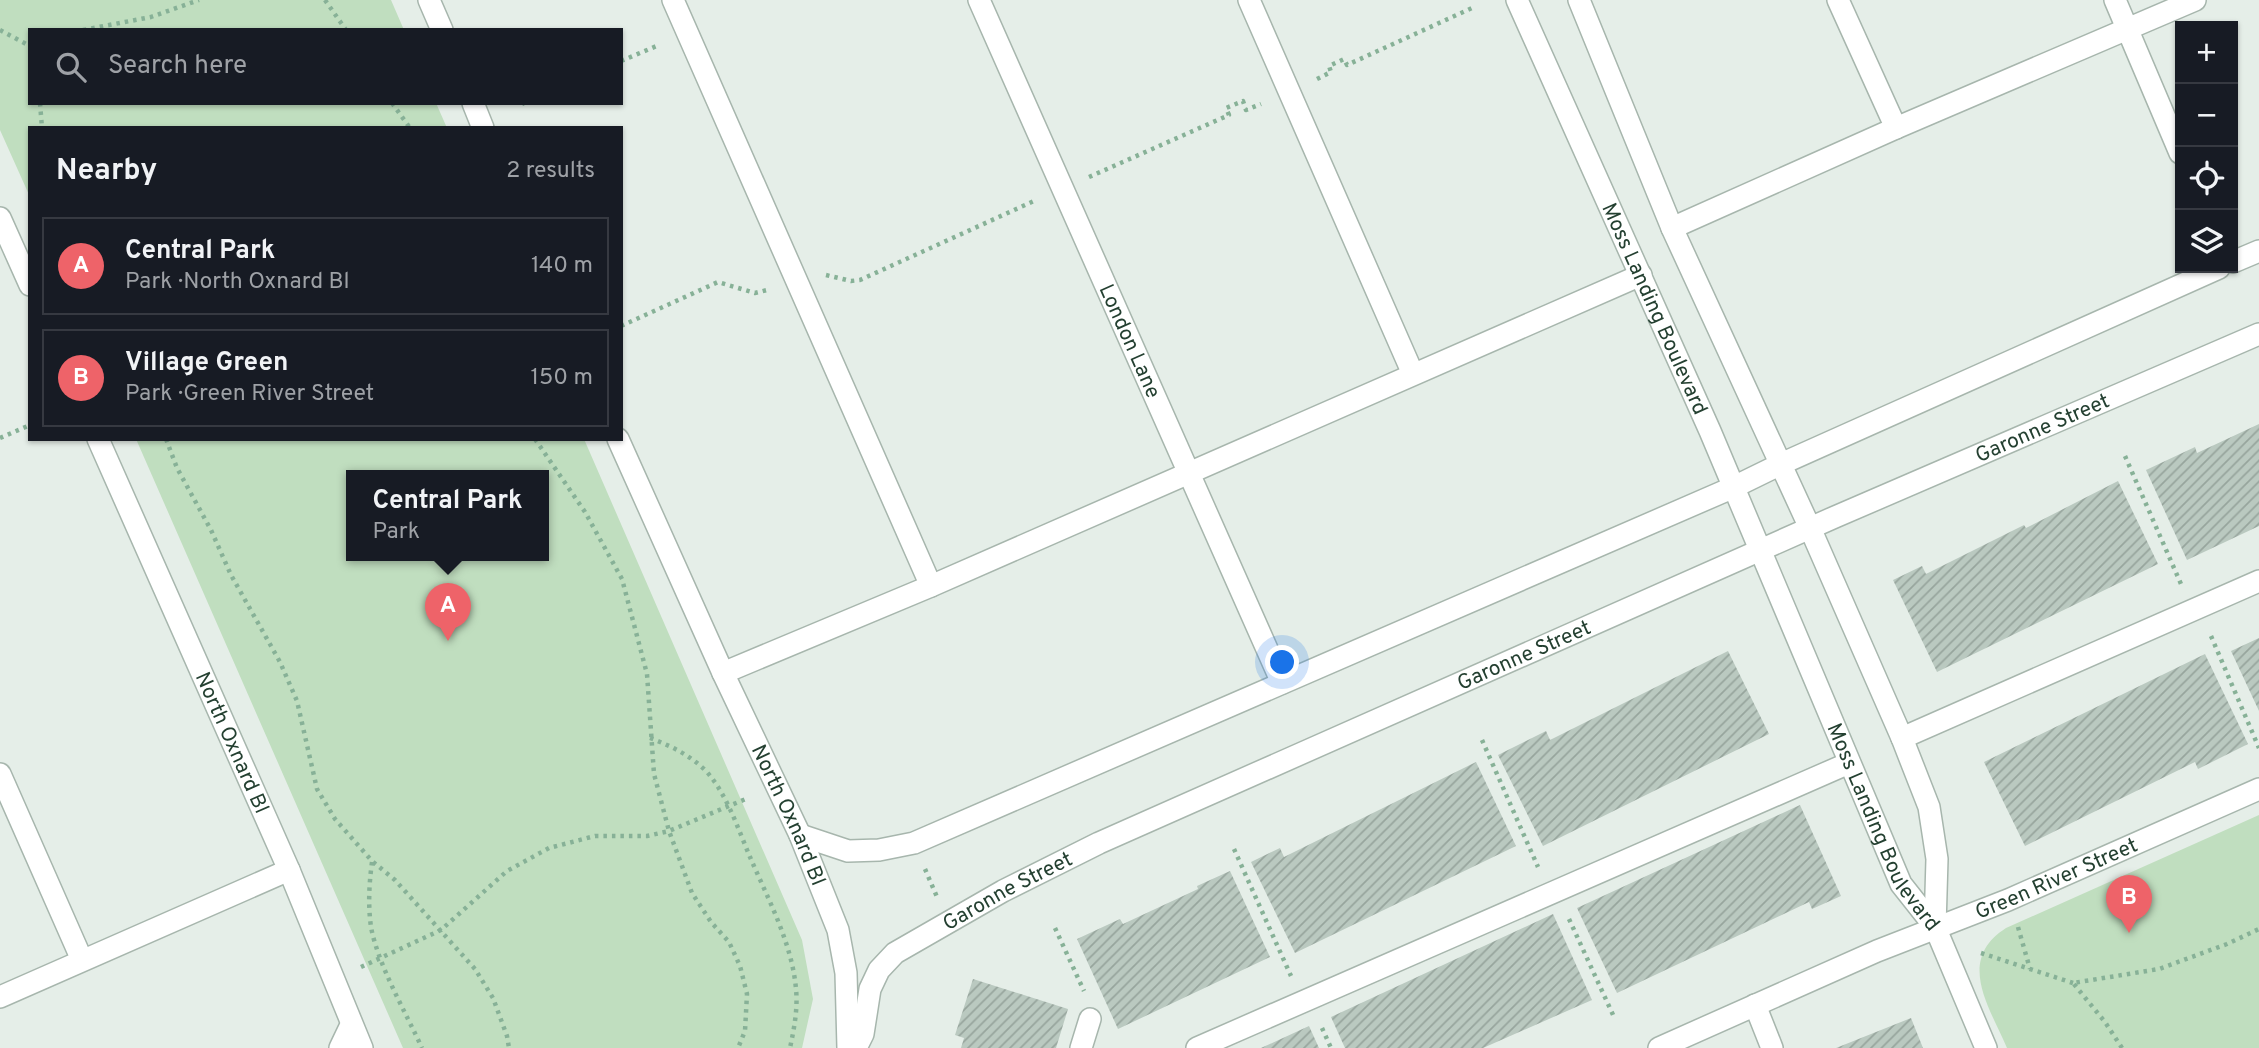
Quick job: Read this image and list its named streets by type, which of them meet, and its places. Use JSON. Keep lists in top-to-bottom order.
{
  "streets": {
    "street": [
      "Moss Landing Boulevard",
      "London Lane",
      "Garonne Street",
      "North Oxnard Bl",
      "Green River Street"
    ]
  },
  "crossings": [
    ["Moss Landing Boulevard", "Garonne Street"],
    ["Moss Landing Boulevard", "Green River Street"]
  ],
  "page": {
    "map_buttons": ["+", "−"],
    "search": "Search here",
    "heading": ["Nearby", "2 results"],
    "list": [
      {
        "mark": "A",
        "name": "Central Park",
        "note": "Park · North Oxnard Bl",
        "value": "140 m"
      },
      {
        "mark": "B",
        "name": "Village Green",
        "note": "Park · Green River Street",
        "value": "150 m"
      }
    ],
    "popup": ["Central Park", "Park"],
    "pins": ["A", "B"]
  }
}
